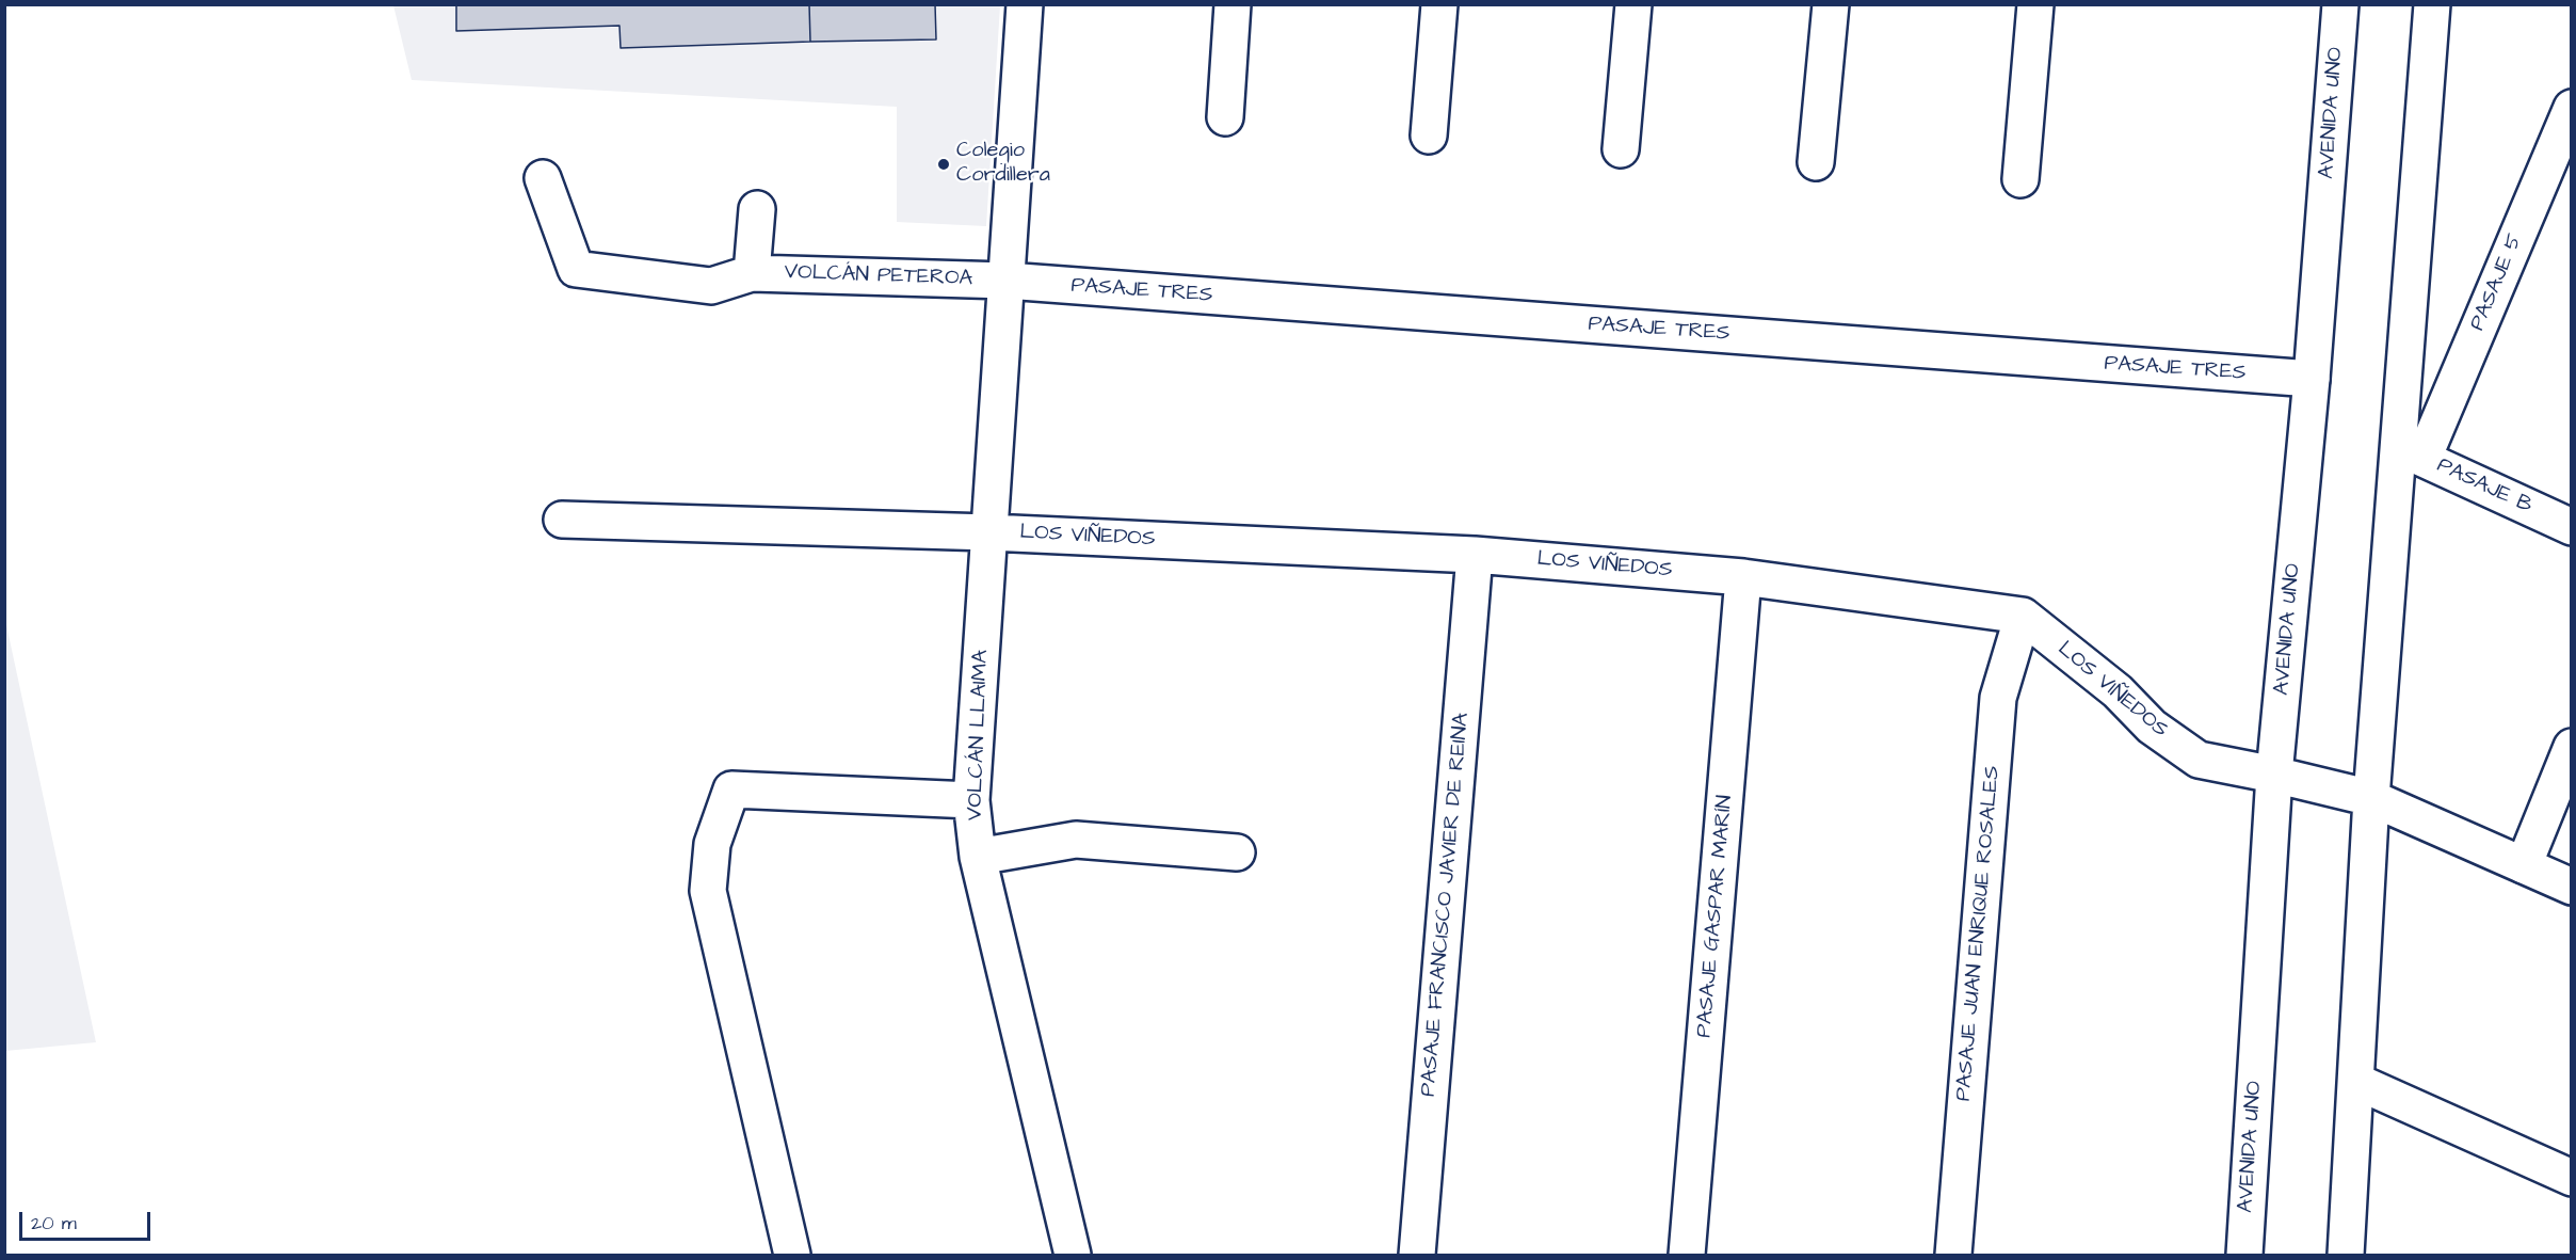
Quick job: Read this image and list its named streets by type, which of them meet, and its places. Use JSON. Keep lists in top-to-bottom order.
{
  "streets": {
    "street": [
      "AVENIDA UNO",
      "VOLCÁN PETEROA",
      "PASAJE 5",
      "PASAJE TRES",
      "PASAJE B",
      "LOS VIÑEDOS",
      "VOLCÁN LLAIMA",
      "PASAJE FRANCISCO JAVIER DE REINA",
      "PASAJE GASPAR MARÍN",
      "PASAJE JUAN ENRIQUE ROSALES"
    ]
  },
  "crossings": [
    ["AVENIDA UNO", "PASAJE TRES"],
    ["AVENIDA UNO", "LOS VIÑEDOS"],
    ["VOLCÁN PETEROA", "PASAJE TRES"],
    ["VOLCÁN PETEROA", "VOLCÁN LLAIMA"],
    ["PASAJE 5", "PASAJE B"],
    ["PASAJE TRES", "VOLCÁN LLAIMA"],
    ["LOS VIÑEDOS", "VOLCÁN LLAIMA"],
    ["LOS VIÑEDOS", "PASAJE FRANCISCO JAVIER DE REINA"],
    ["LOS VIÑEDOS", "PASAJE GASPAR MARÍN"],
    ["LOS VIÑEDOS", "PASAJE JUAN ENRIQUE ROSALES"]
  ],
  "places": ["Colegio Cordillera"],
  "scale_bar": "20 m"
}
